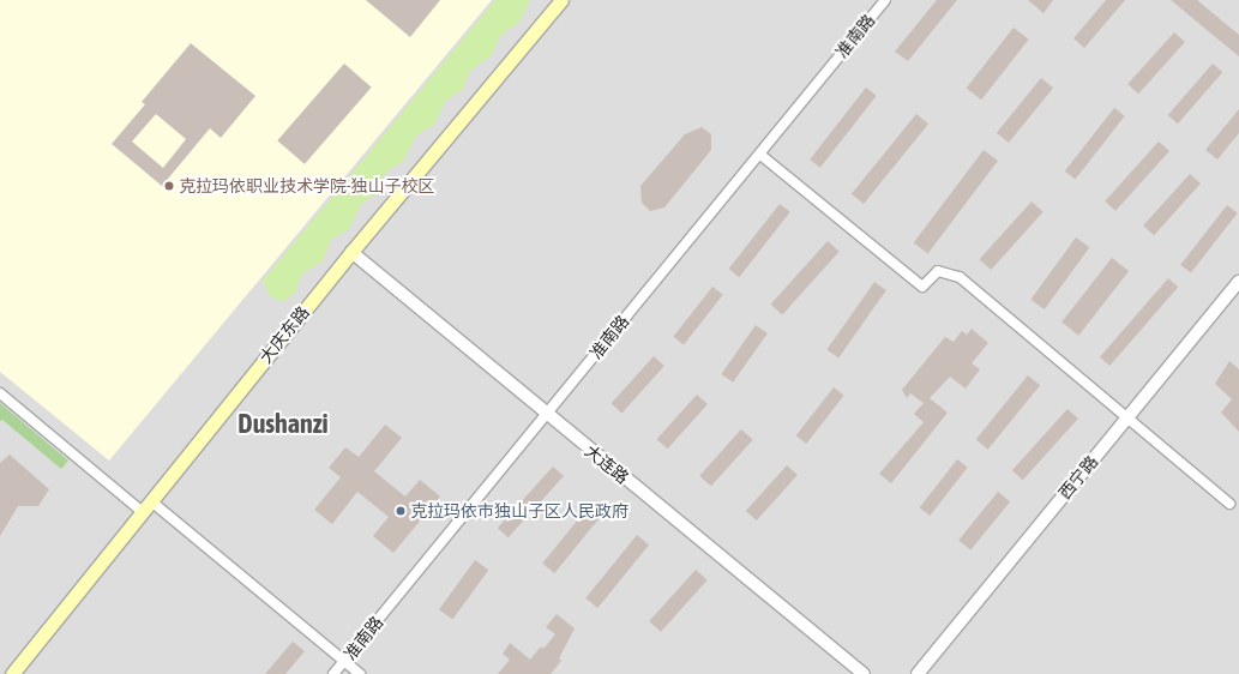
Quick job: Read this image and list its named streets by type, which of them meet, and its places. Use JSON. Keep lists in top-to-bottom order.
{
  "streets": {
    "main road": ["大庆东路"],
    "street": ["准南路", "大连路", "西宁路"]
  },
  "crossings": [
    ["准南路", "大连路"],
    ["大庆东路", "大连路"]
  ],
  "districts": ["Dushanzi"],
  "places": ["克拉玛依职业技术学院-独山子校区", "克拉玛依市独山子区人民政府"]
}
